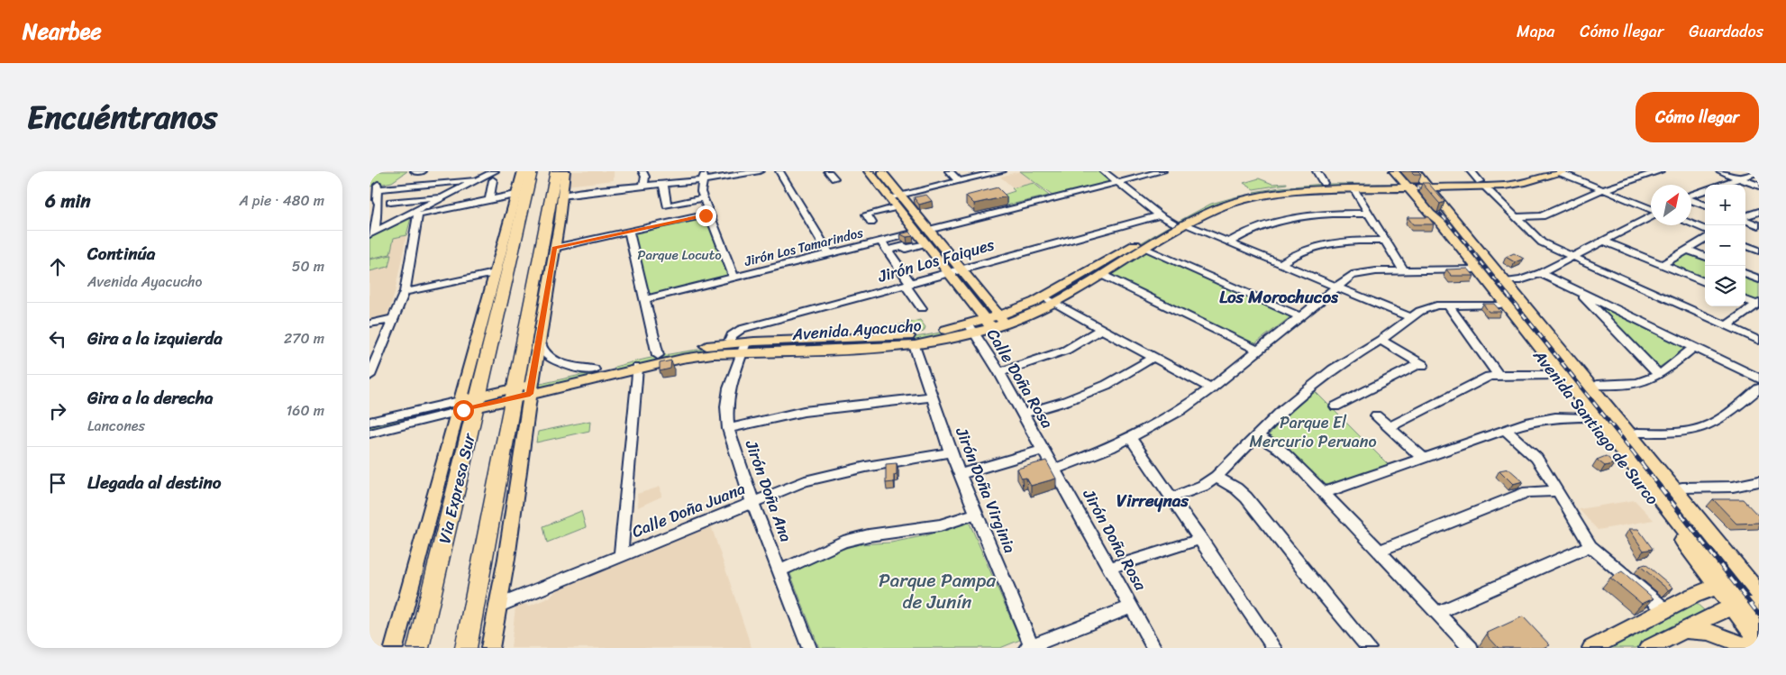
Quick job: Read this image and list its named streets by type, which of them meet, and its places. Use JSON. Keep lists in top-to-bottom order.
{
  "streets": {
    "highway": ["Via Expresa Sur"],
    "main road": ["Avenida Ayacucho", "Avenida Santiago de Surco"],
    "street": [
      "Jirón Los Tamarindos",
      "Jirón Los Faiques",
      "Calle Doña Rosa",
      "Jirón Doña Virginia",
      "Jirón Doña Ana",
      "Calle Doña Juana",
      "Jirón Doña Rosa"
    ]
  },
  "crossings": [
    ["Jirón Los Faiques", "Avenida Ayacucho"],
    ["Avenida Ayacucho", "Calle Doña Rosa"],
    ["Avenida Ayacucho", "Avenida Santiago de Surco"],
    ["Avenida Ayacucho", "Via Expresa Sur"],
    ["Avenida Ayacucho", "Jirón Doña Virginia"],
    ["Avenida Ayacucho", "Jirón Doña Ana"],
    ["Calle Doña Rosa", "Jirón Doña Rosa"],
    ["Jirón Doña Virginia", "Calle Doña Juana"],
    ["Jirón Doña Ana", "Calle Doña Juana"]
  ],
  "districts": ["Los Morochucos", "Virreynas"],
  "parks": ["Parque Locuto", "Parque El Mercurio Peruano", "Parque Pampa de Junín"],
  "north": "top right",
  "page": {
    "header": "Nearbee",
    "nav": ["Mapa", "Cómo llegar", "Guardados"],
    "title": "Encuéntranos",
    "buttons": "Cómo llegar",
    "heading": ["6 min", "A pie · 480 m"],
    "map_buttons": ["+", "−"],
    "list": [
      ["Continúa", "Avenida Ayacucho", "50 m"],
      ["Gira a la izquierda", "270 m"],
      ["Gira a la derecha", "Lancones", "160 m"],
      "Llegada al destino"
    ]
  }
}
